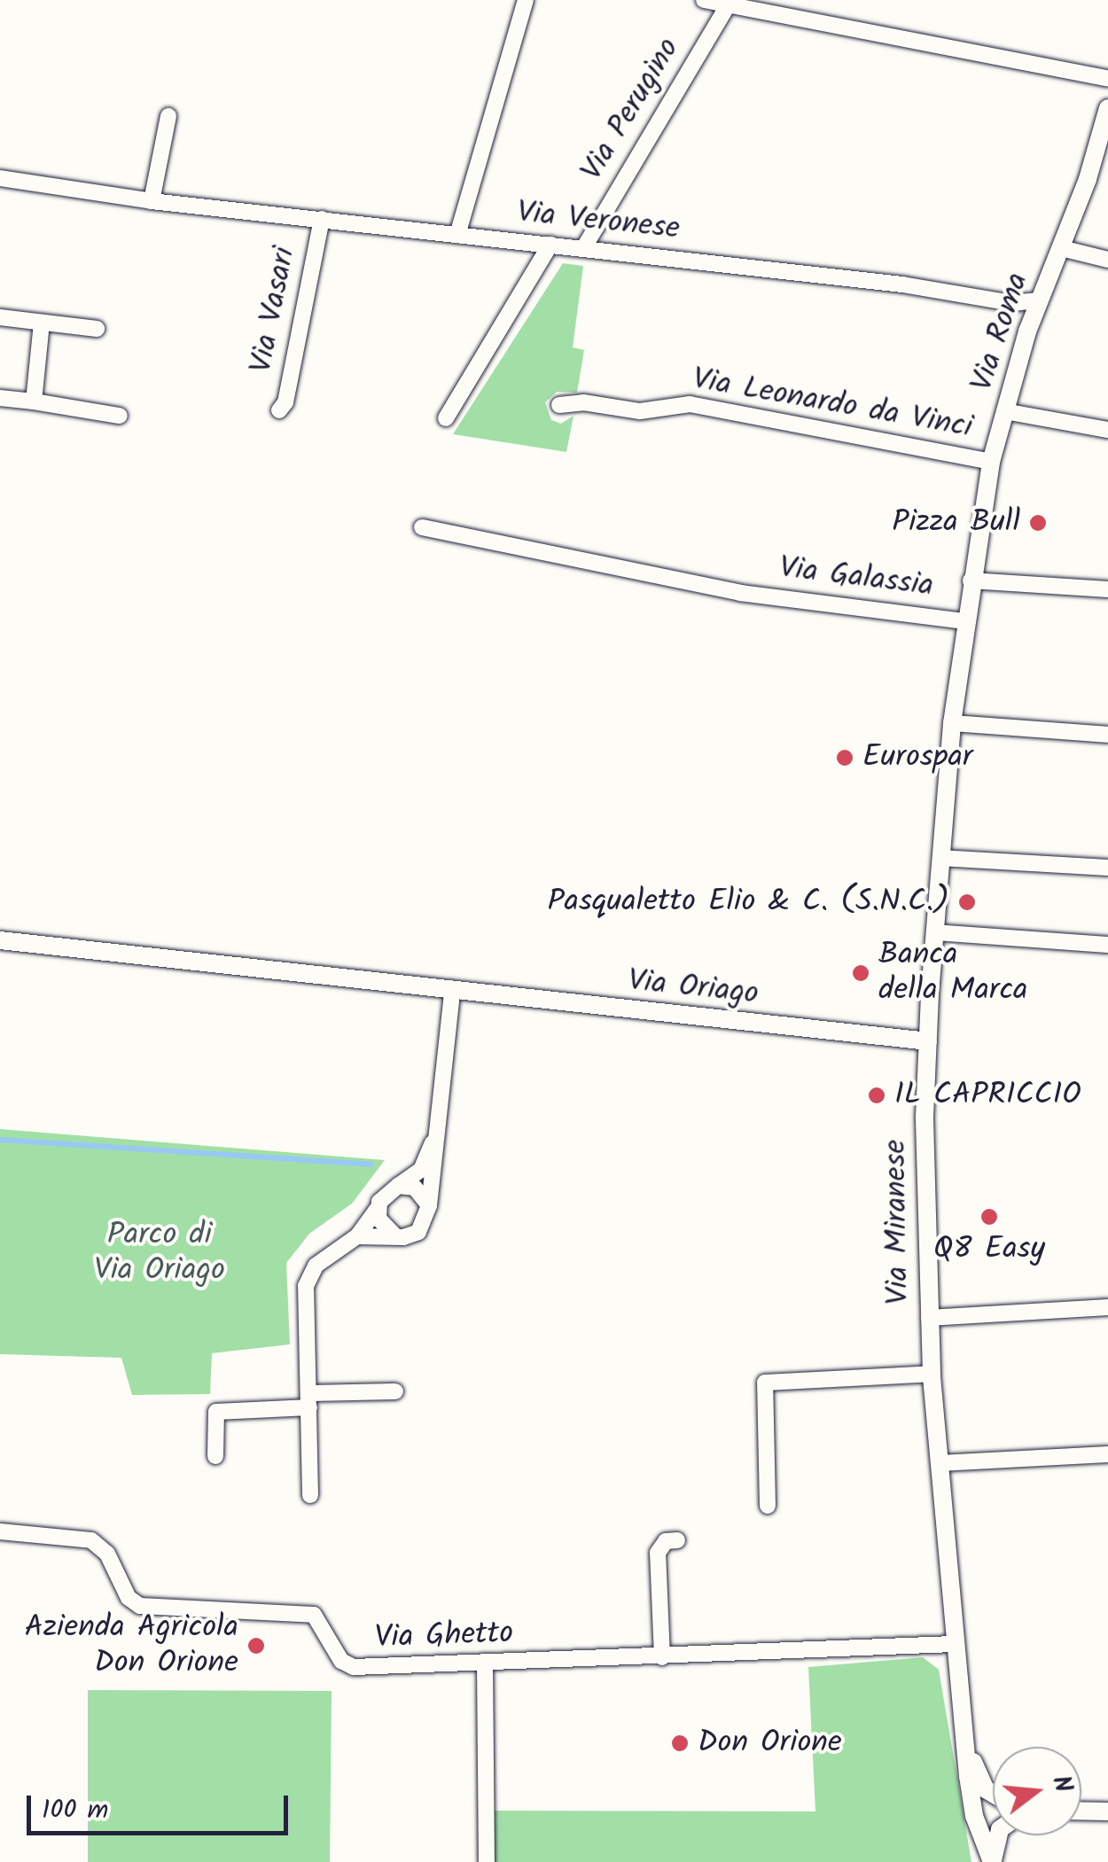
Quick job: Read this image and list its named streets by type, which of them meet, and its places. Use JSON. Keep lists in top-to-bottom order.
{
  "streets": {
    "street": [
      "Via Perugino",
      "Via Veronese",
      "Via Vasari",
      "Via Roma",
      "Via Leonardo da Vinci",
      "Via Galassia",
      "Via Oriago",
      "Via Miranese",
      "Via Ghetto"
    ]
  },
  "crossings": [
    ["Via Perugino", "Via Veronese"],
    ["Via Veronese", "Via Vasari"],
    ["Via Veronese", "Via Roma"],
    ["Via Roma", "Via Leonardo da Vinci"],
    ["Via Roma", "Via Miranese"],
    ["Via Galassia", "Via Miranese"],
    ["Via Oriago", "Via Miranese"],
    ["Via Miranese", "Via Ghetto"]
  ],
  "parks": ["Parco di Via Oriago"],
  "places": [
    "Pizza Bull",
    "Eurospar",
    "Pasqualetto Elio & C. (S.N.C.)",
    "Banca della Marca",
    "IL CAPRICCIO",
    "Q8 Easy",
    "Azienda Agricola Don Orione",
    "Don Orione"
  ],
  "scale_bar": "100 m",
  "north": "right"
}
